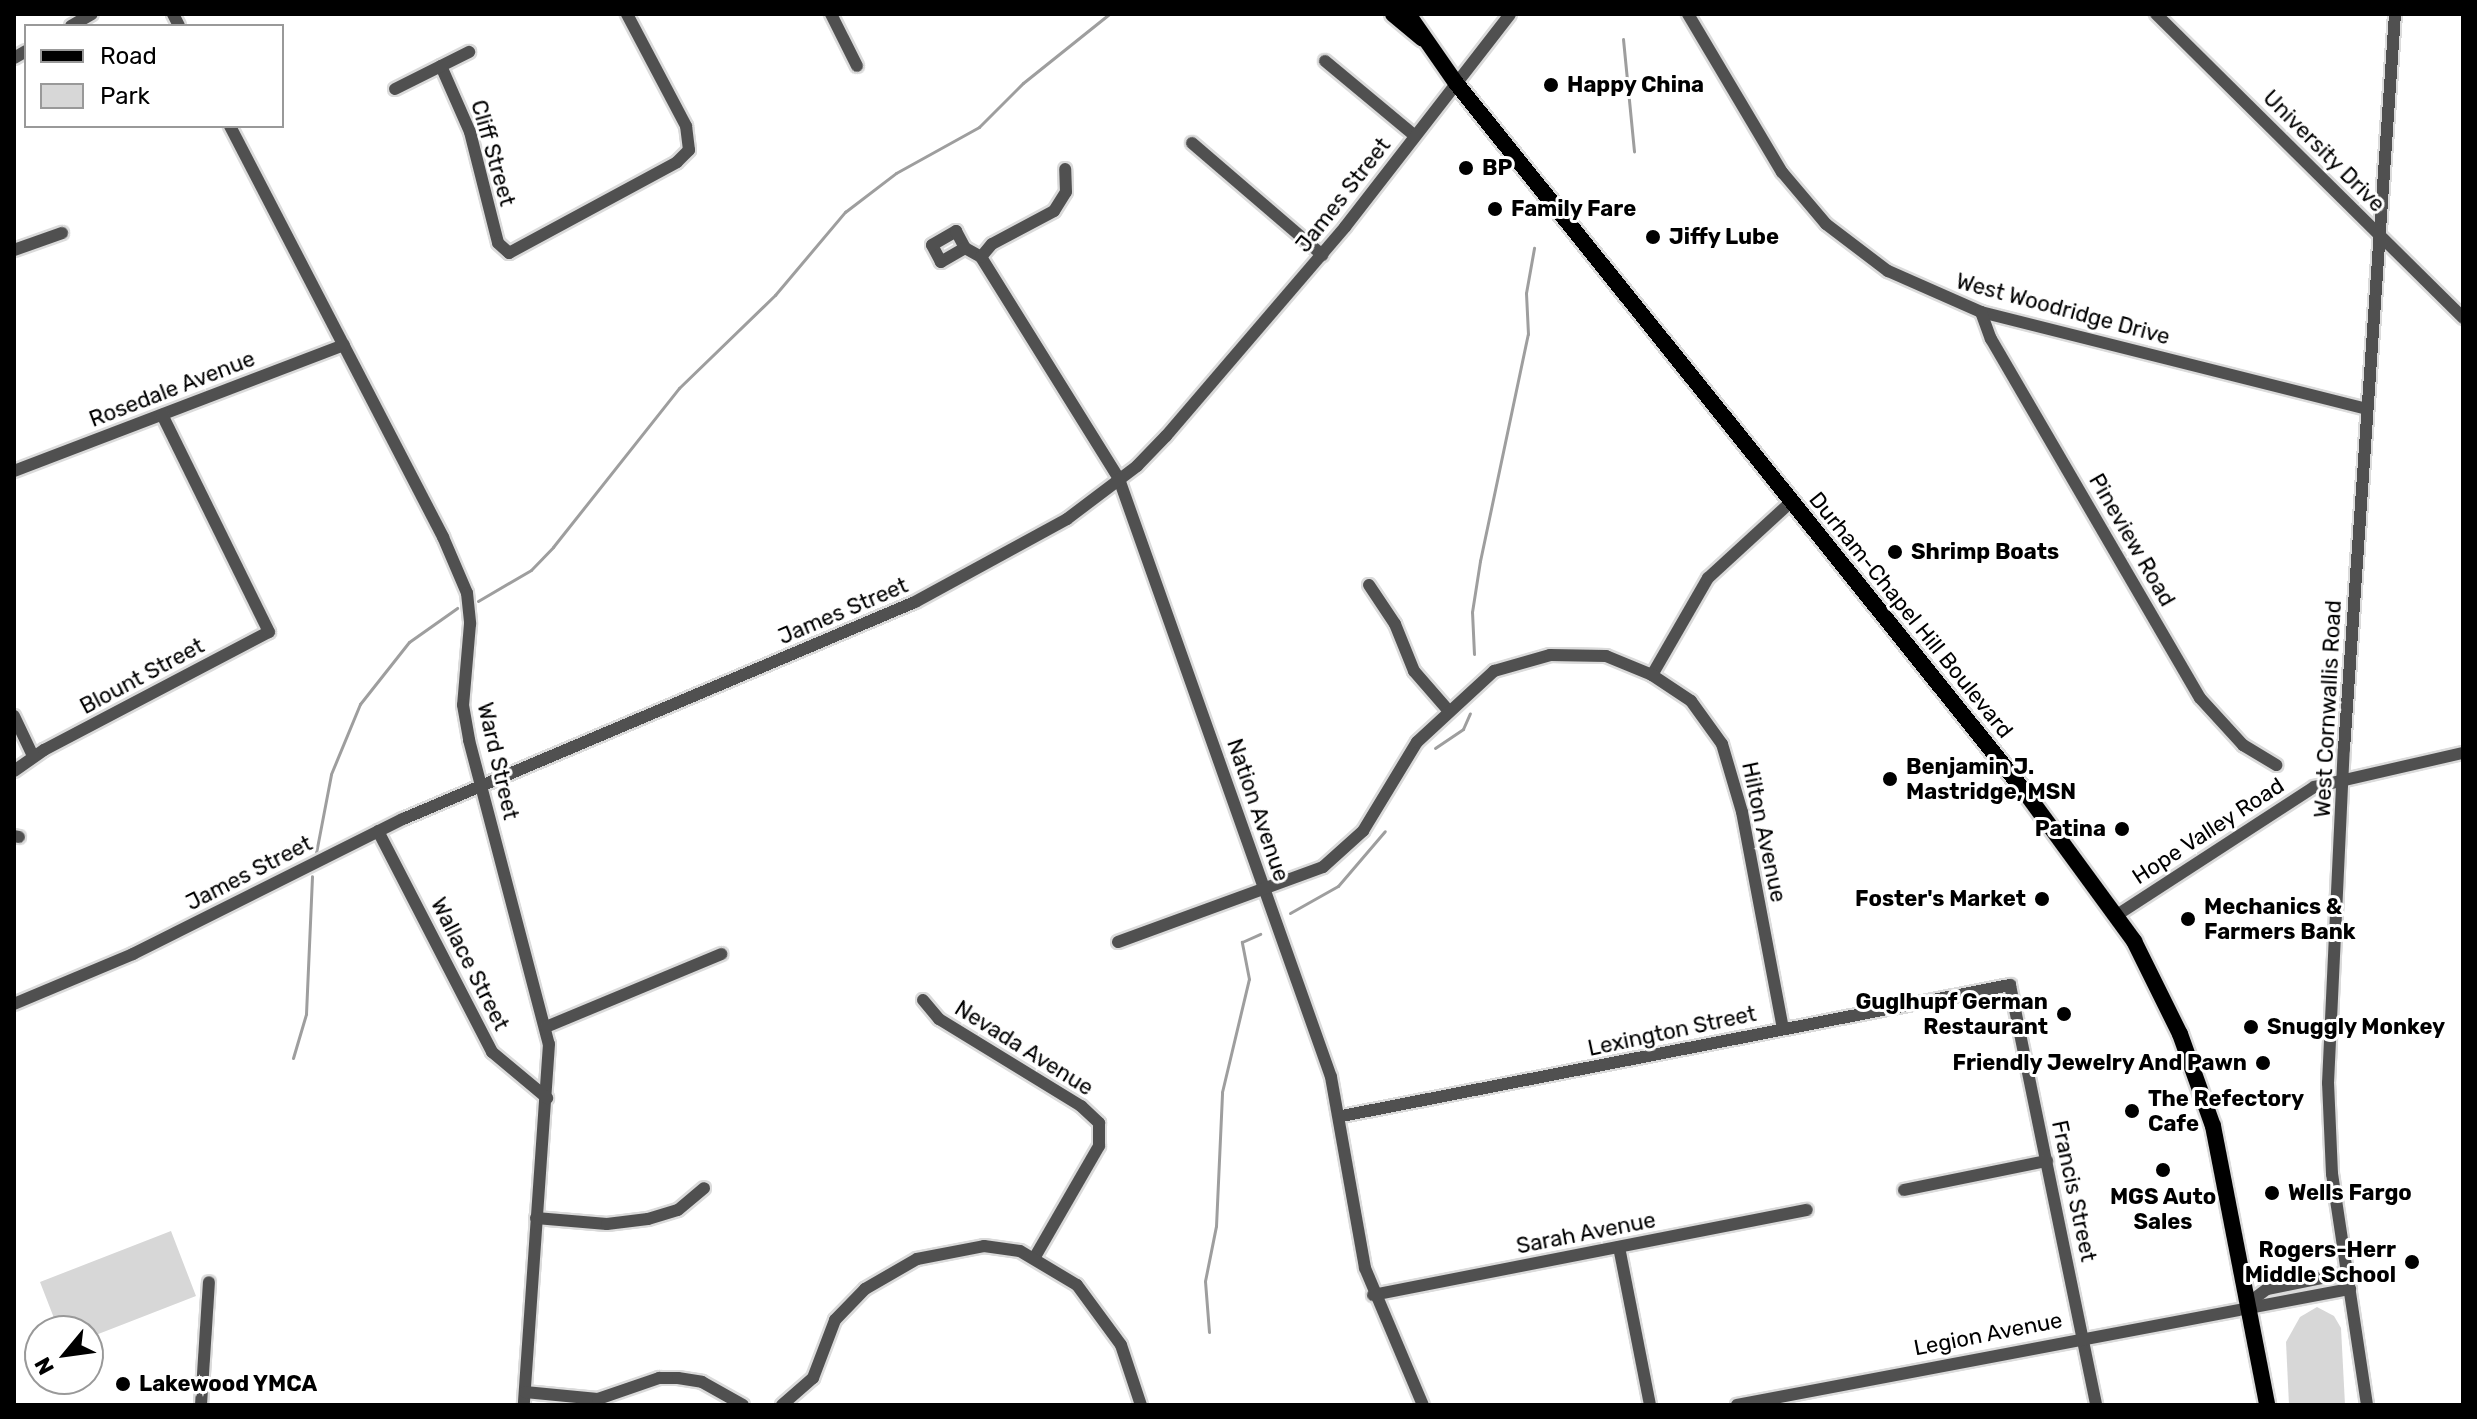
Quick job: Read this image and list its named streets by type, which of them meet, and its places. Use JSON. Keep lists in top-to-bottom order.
{
  "streets": {
    "main road": ["Durham-Chapel Hill Boulevard"],
    "street": [
      "University Drive",
      "Cliff Street",
      "James Street",
      "West Woodridge Drive",
      "Rosedale Avenue",
      "Pineview Road",
      "Blount Street",
      "West Cornwallis Road",
      "Ward Street",
      "Nation Avenue",
      "Hope Valley Road",
      "Hilton Avenue",
      "Wallace Street",
      "Lexington Street",
      "Nevada Avenue",
      "Francis Street",
      "Sarah Avenue",
      "Legion Avenue"
    ]
  },
  "crossings": [
    ["University Drive", "West Cornwallis Road"],
    ["James Street", "Durham-Chapel Hill Boulevard"],
    ["James Street", "Ward Street"],
    ["James Street", "Nation Avenue"],
    ["James Street", "Wallace Street"],
    ["West Woodridge Drive", "Pineview Road"],
    ["West Woodridge Drive", "West Cornwallis Road"],
    ["Rosedale Avenue", "Blount Street"],
    ["Rosedale Avenue", "Ward Street"],
    ["Durham-Chapel Hill Boulevard", "Hope Valley Road"],
    ["Durham-Chapel Hill Boulevard", "Legion Avenue"],
    ["West Cornwallis Road", "Hope Valley Road"],
    ["West Cornwallis Road", "Legion Avenue"],
    ["Ward Street", "Wallace Street"],
    ["Nation Avenue", "Hilton Avenue"],
    ["Nation Avenue", "Lexington Street"],
    ["Nation Avenue", "Sarah Avenue"],
    ["Hilton Avenue", "Lexington Street"],
    ["Lexington Street", "Francis Street"],
    ["Francis Street", "Legion Avenue"]
  ],
  "places": [
    "Happy China",
    "BP",
    "Family Fare",
    "Jiffy Lube",
    "Shrimp Boats",
    "Benjamin J. Mastridge, MSN",
    "Patina",
    "Foster's Market",
    "Mechanics & Farmers Bank",
    "Guglhupf German Restaurant",
    "Snuggly Monkey",
    "Friendly Jewelry And Pawn",
    "The Refectory Cafe",
    "MGS Auto Sales",
    "Wells Fargo",
    "Rogers-Herr Middle School",
    "Lakewood YMCA"
  ],
  "legend": ["Road", "Park"],
  "north": "bottom left"
}
